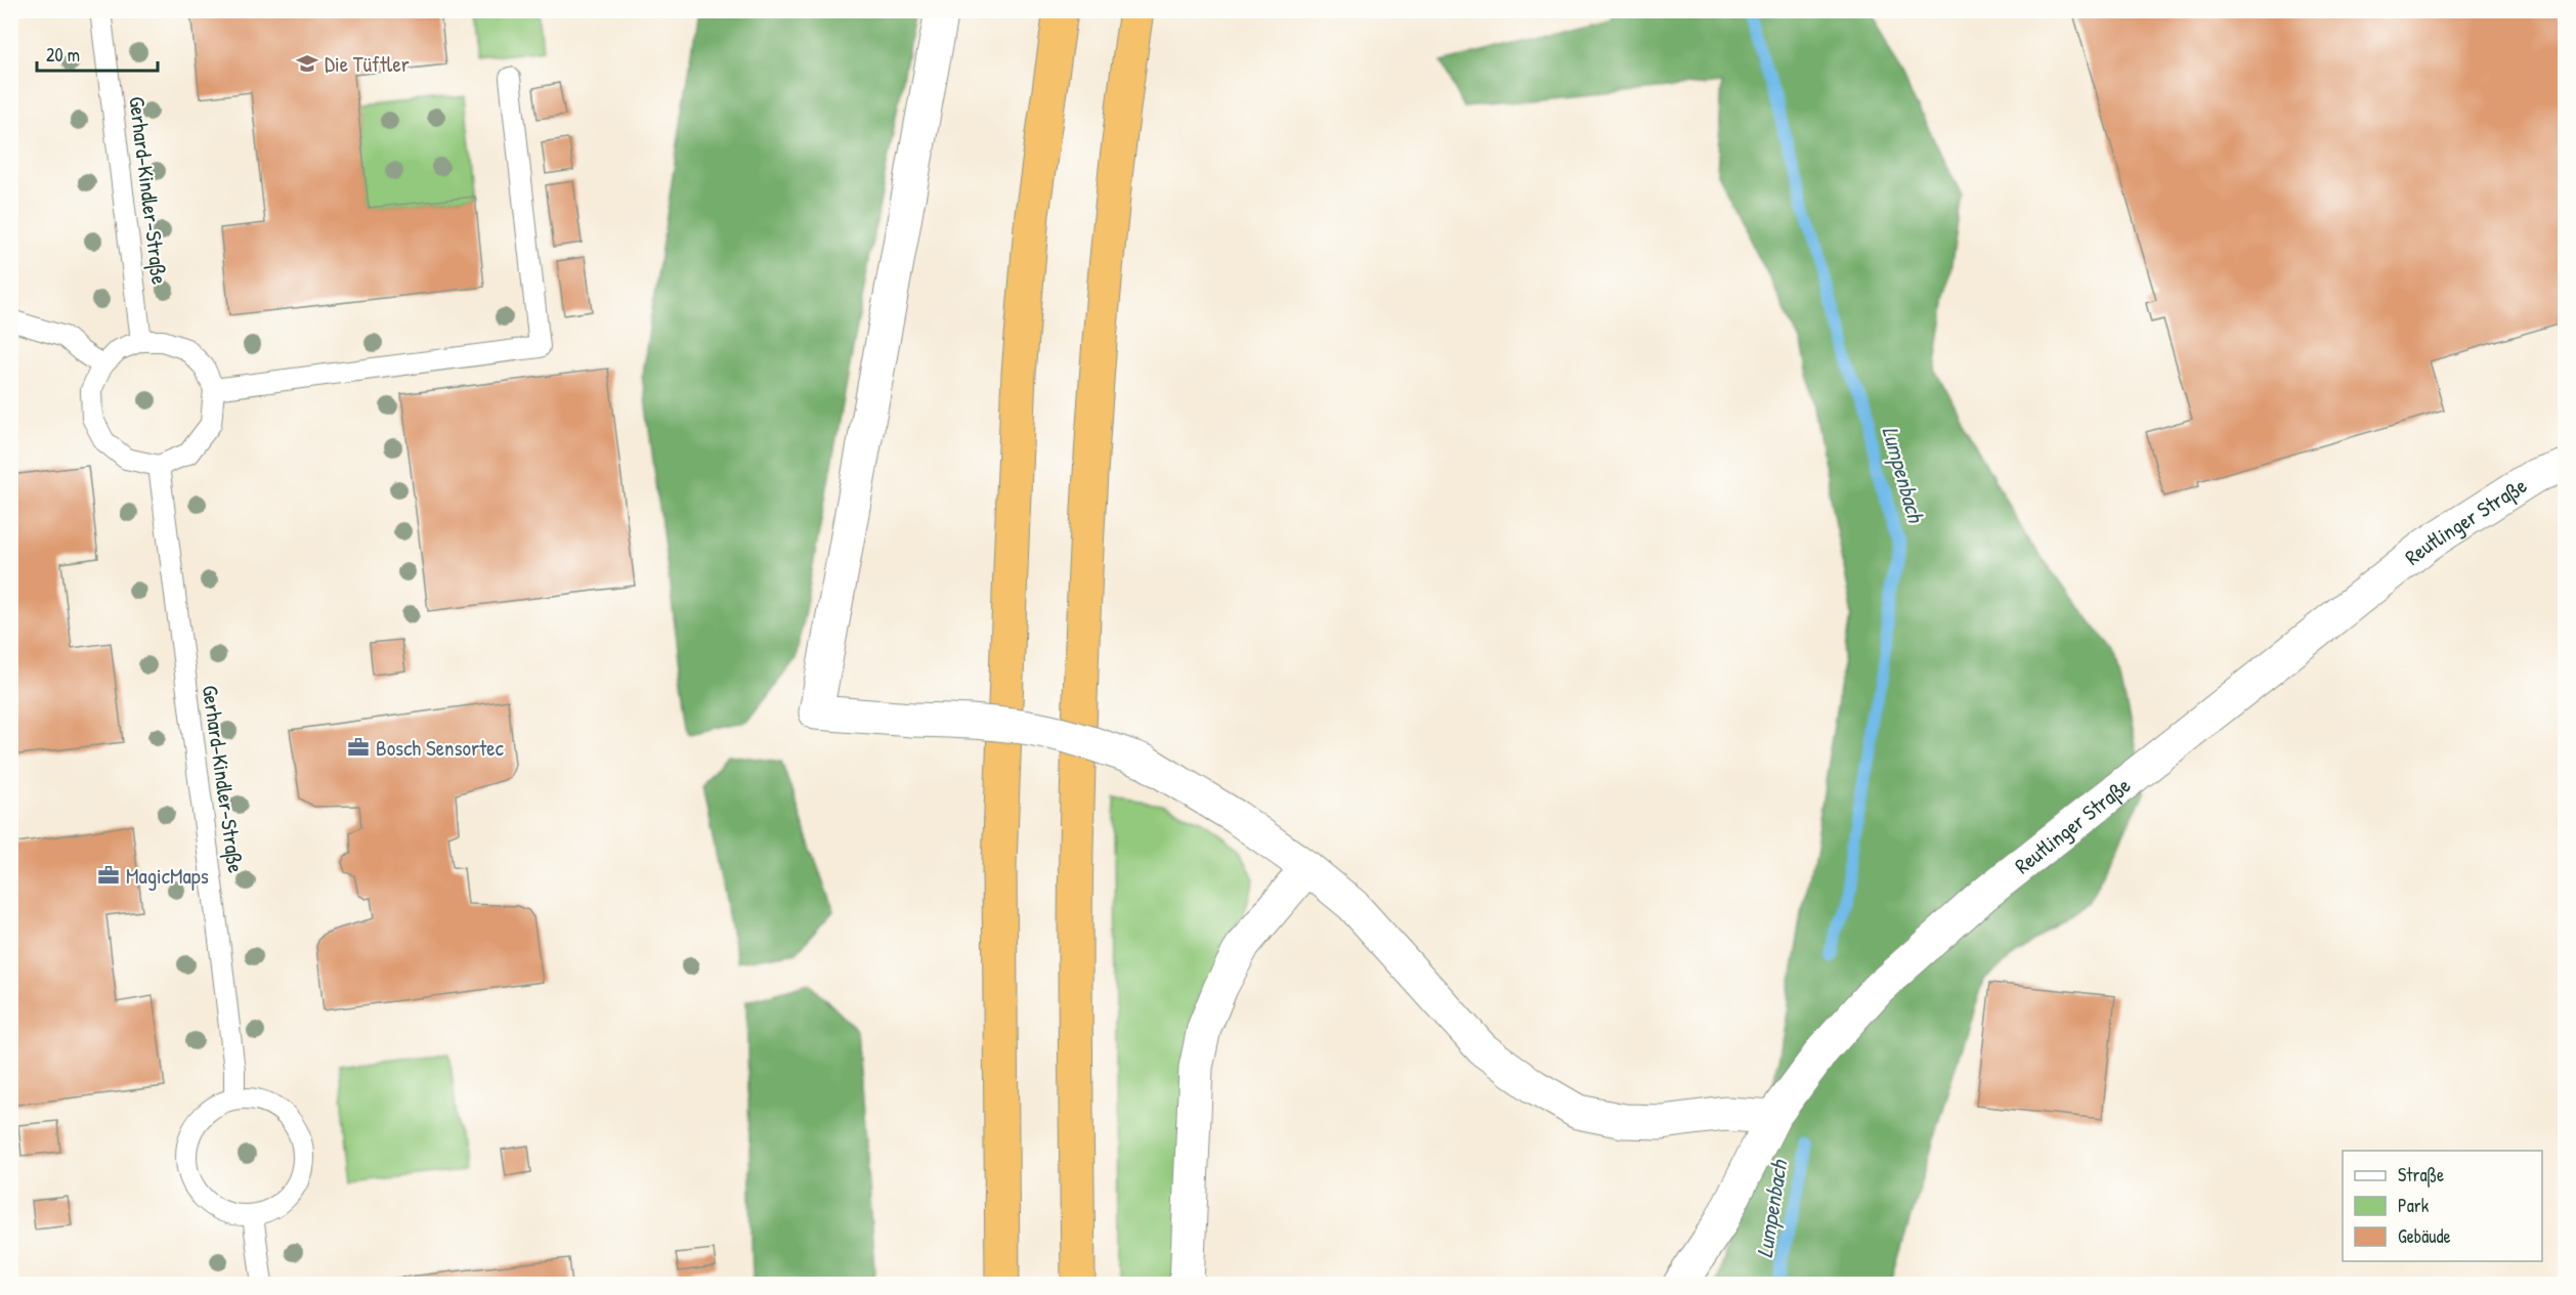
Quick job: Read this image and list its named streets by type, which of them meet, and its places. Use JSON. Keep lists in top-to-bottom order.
{
  "streets": {
    "street": ["Reutlinger Straße"],
    "lane": ["Gerhard-Kindler-Straße"]
  },
  "water": ["Lumpenbach"],
  "places": {
    "school or university": ["Die Tüftler"],
    "office": ["Bosch Sensortec", "MagicMaps"]
  },
  "legend": ["Straße", "Park", "Gebäude"],
  "scale_bar": "20 m"
}
